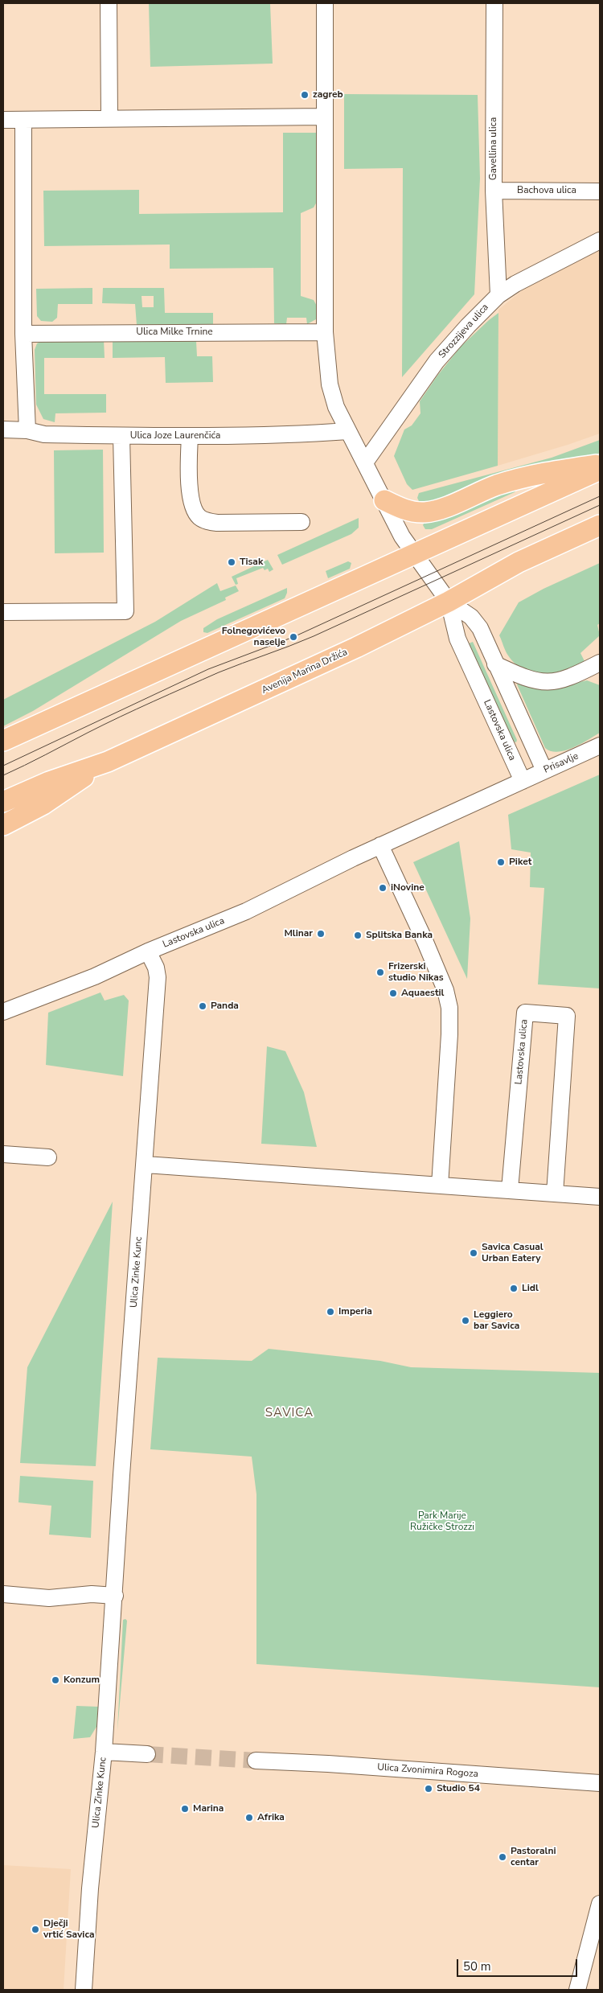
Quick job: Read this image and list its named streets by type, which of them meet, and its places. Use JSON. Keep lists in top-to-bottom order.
{
  "streets": {
    "main road": ["Avenija Marina Držića"],
    "street": [
      "Gavellina ulica",
      "Bachova ulica",
      "Strozzijeva ulica",
      "Ulica Milke Trnine",
      "Ulica Joze Laurenčića",
      "Lastovska ulica",
      "Prisavlje",
      "Ulica Zinke Kunc",
      "Ulica Zvonimira Rogoza"
    ]
  },
  "crossings": [
    ["Gavellina ulica", "Bachova ulica"],
    ["Gavellina ulica", "Strozzijeva ulica"],
    ["Avenija Marina Držića", "Lastovska ulica"],
    ["Lastovska ulica", "Prisavlje"],
    ["Lastovska ulica", "Ulica Zinke Kunc"]
  ],
  "districts": ["SAVICA"],
  "parks": ["Park Marije Ružičke Strozzi"],
  "places": [
    "zagreb",
    "Tisak",
    "Folnegovićevo naselje",
    "Piket",
    "iNovine",
    "Mlinar",
    "Splitska Banka",
    "Frizerski studio Nikas",
    "Aquaestil",
    "Panda",
    "Savica Casual Urban Eatery",
    "Lidl",
    "Imperia",
    "Leggiero bar Savica",
    "Konzum",
    "Studio 54",
    "Marina",
    "Afrika",
    "Pastoralni centar",
    "Dječji vrtić Savica"
  ],
  "scale_bar": "50 m"
}
